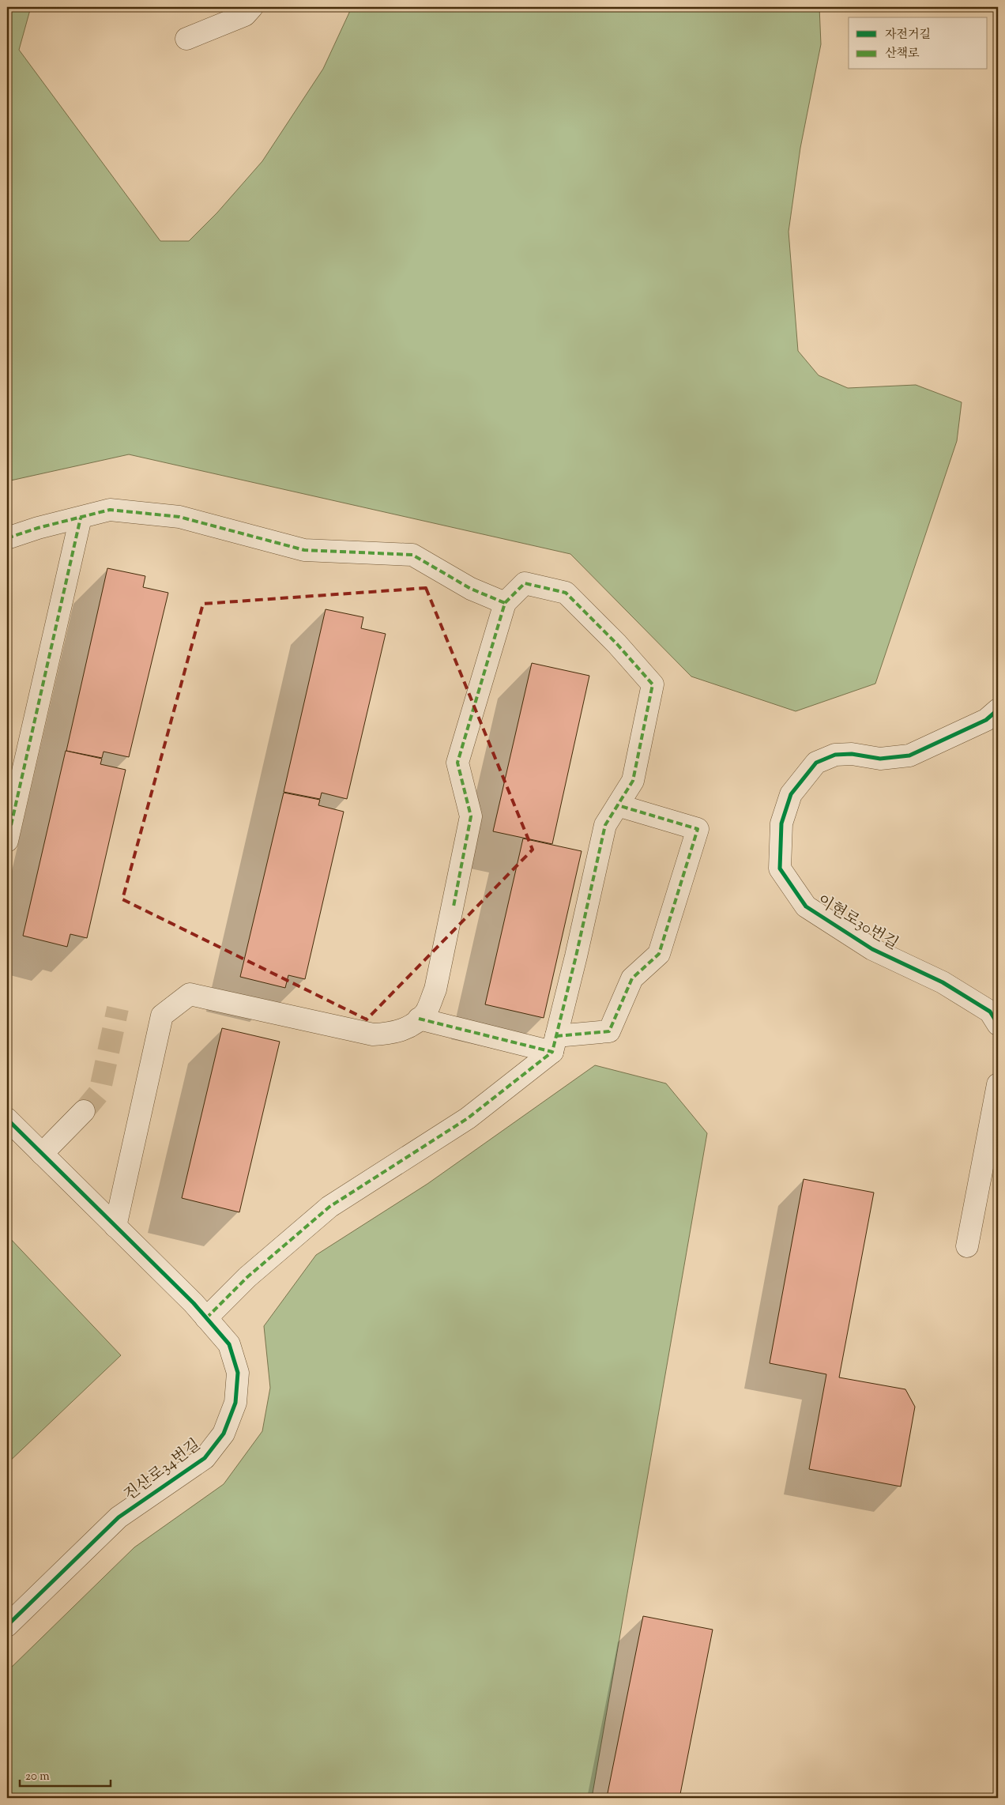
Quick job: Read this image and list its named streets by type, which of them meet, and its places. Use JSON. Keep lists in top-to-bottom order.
{
  "streets": {
    "street": ["이현로30번길", "진산로34번길"]
  },
  "legend": ["자전거길", "산책로"],
  "scale_bar": "20 m"
}
